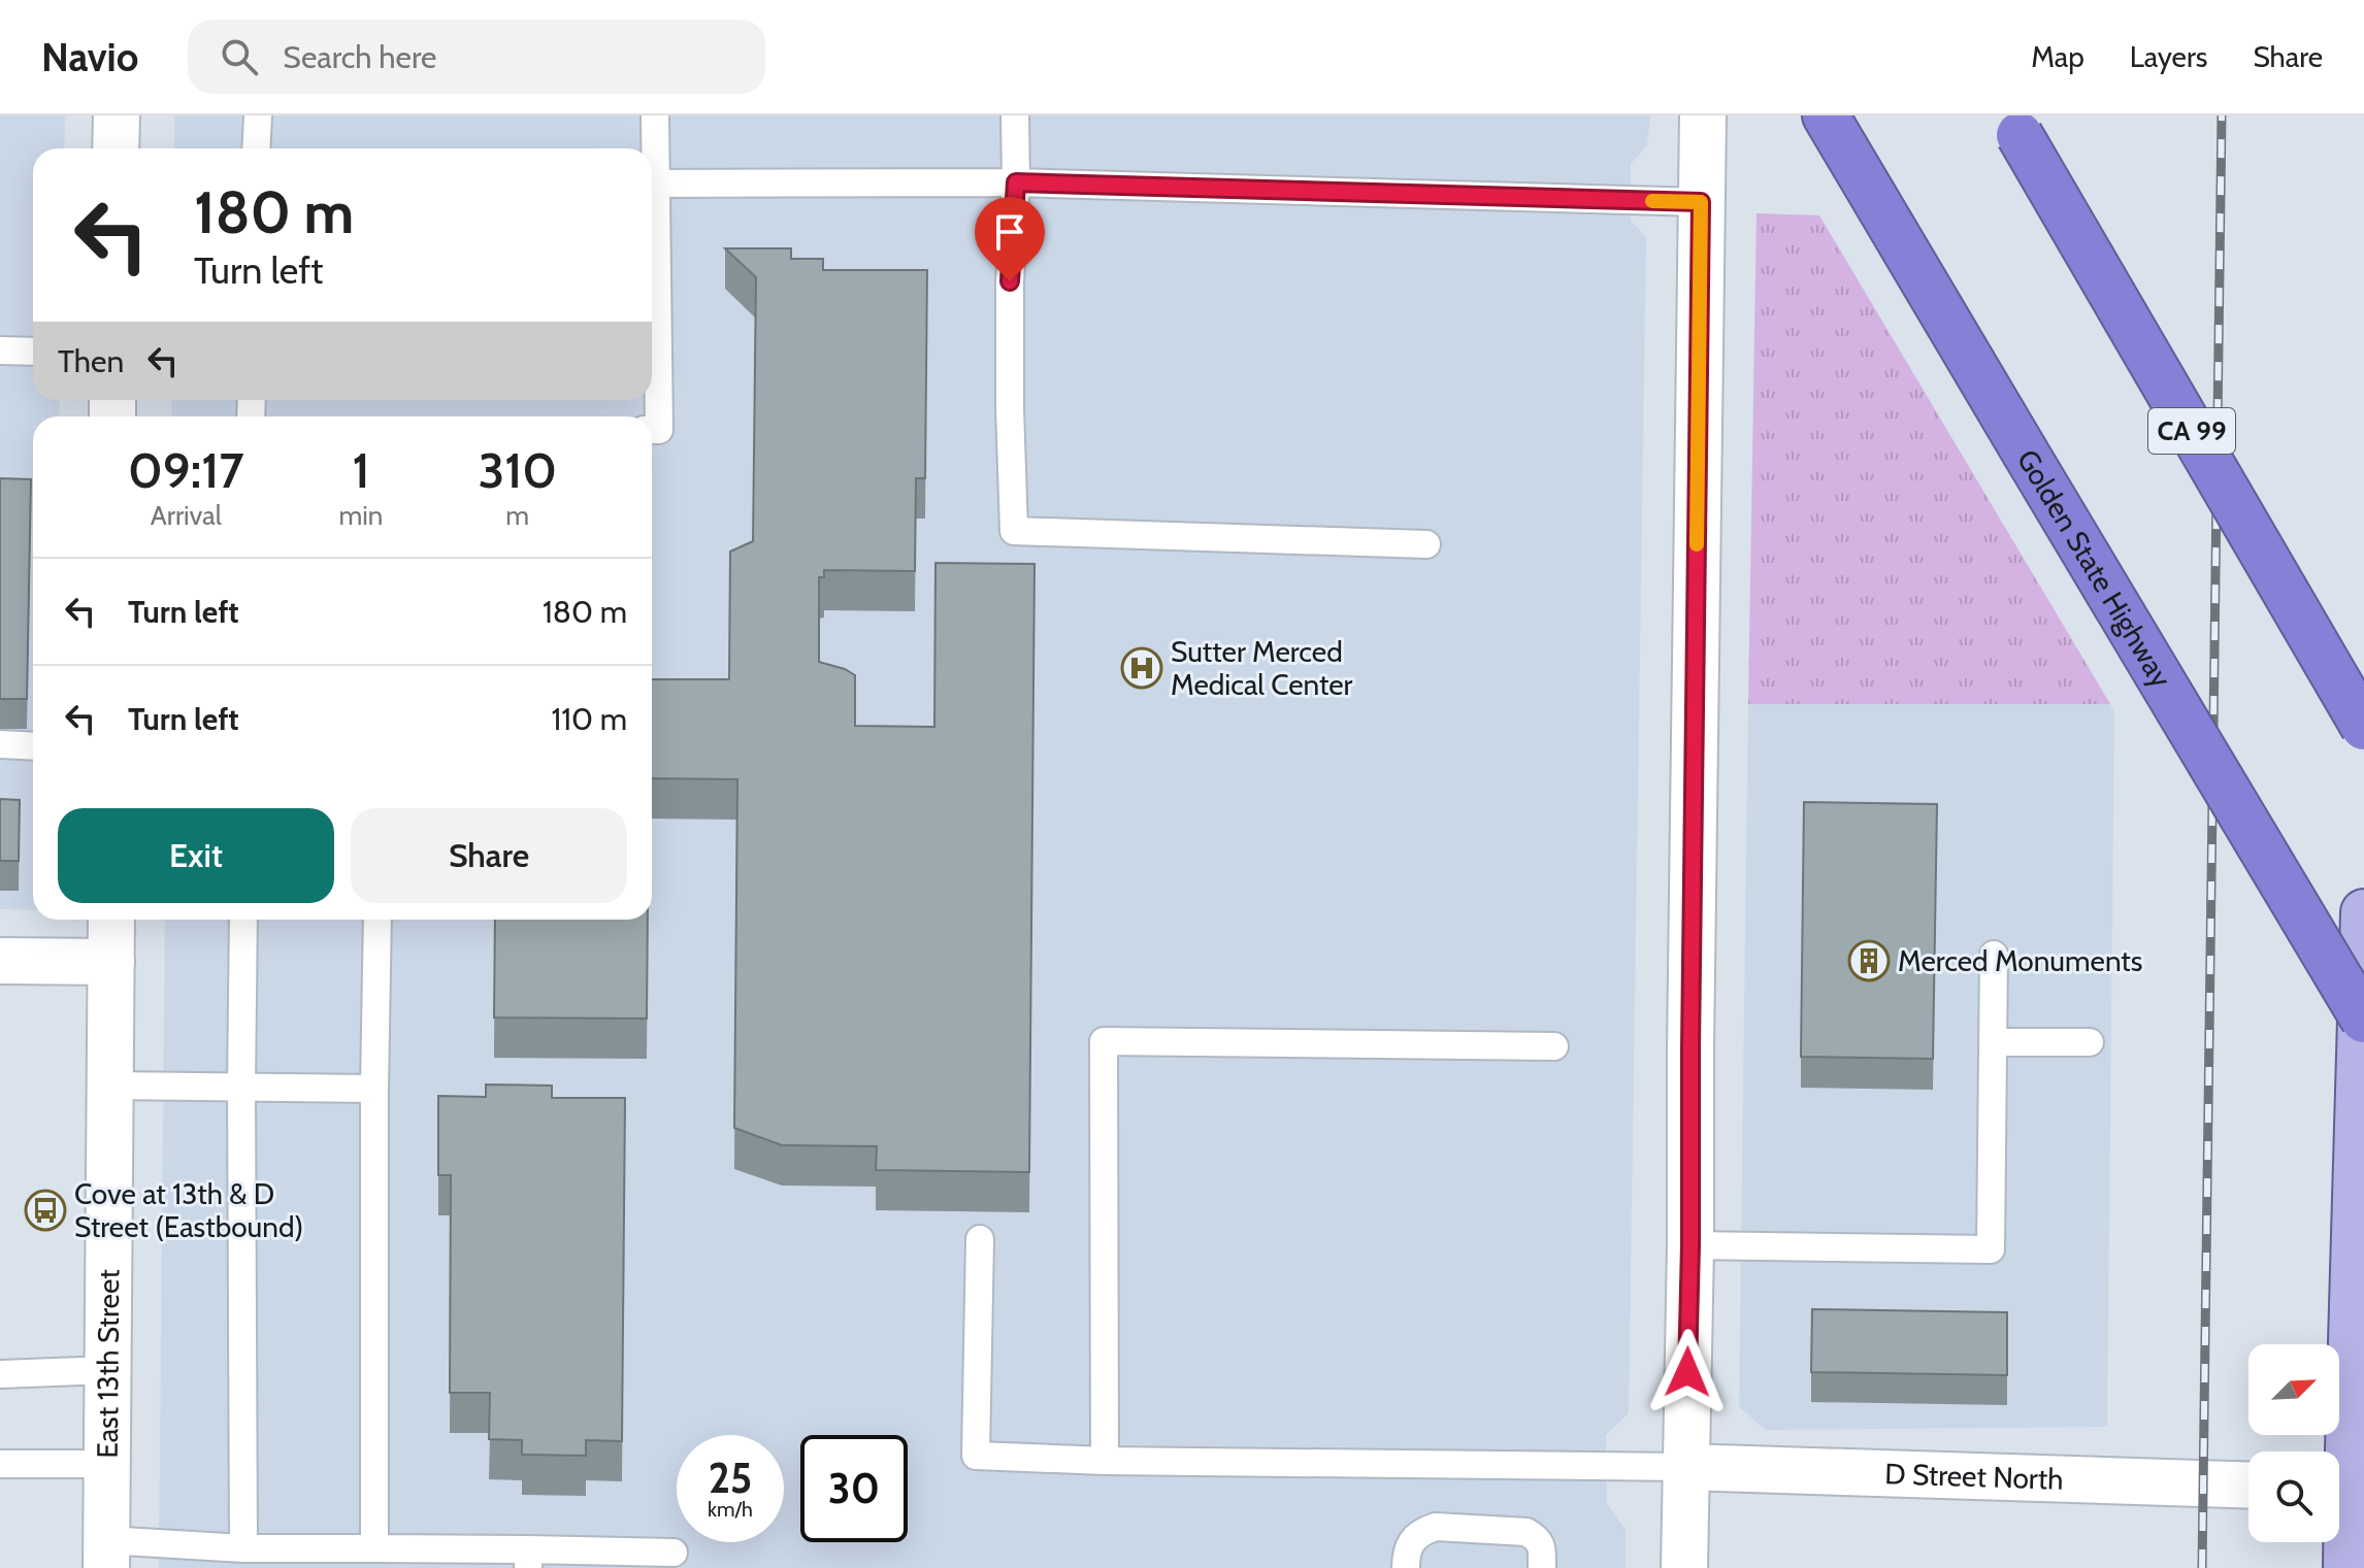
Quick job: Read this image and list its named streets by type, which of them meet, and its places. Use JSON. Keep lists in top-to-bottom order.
{
  "streets": {
    "highway": ["CA 99", "Golden State Highway"],
    "street": ["East 13th Street", "D Street North"]
  },
  "places": {
    "hospital": ["Sutter Merced Medical Center"],
    "building": ["Merced Monuments"],
    "bus stop": ["Cove at 13th & D Street (Eastbound)"]
  },
  "north": "top right",
  "page": {
    "header": "Navio",
    "search": "Search here",
    "nav": ["Map", "Layers", "Share"],
    "turn": ["180 m", "Turn left"],
    "then": "Then",
    "eta": [
      "09:17",
      "Arrival",
      "1",
      "min",
      "310",
      "m"
    ],
    "list": [
      {
        "name": "Turn left",
        "value": "180 m"
      },
      {
        "name": "Turn left",
        "value": "110 m"
      }
    ],
    "buttons": ["Exit", "Share"],
    "speed": "25 km/h",
    "limit": "30"
  }
}
